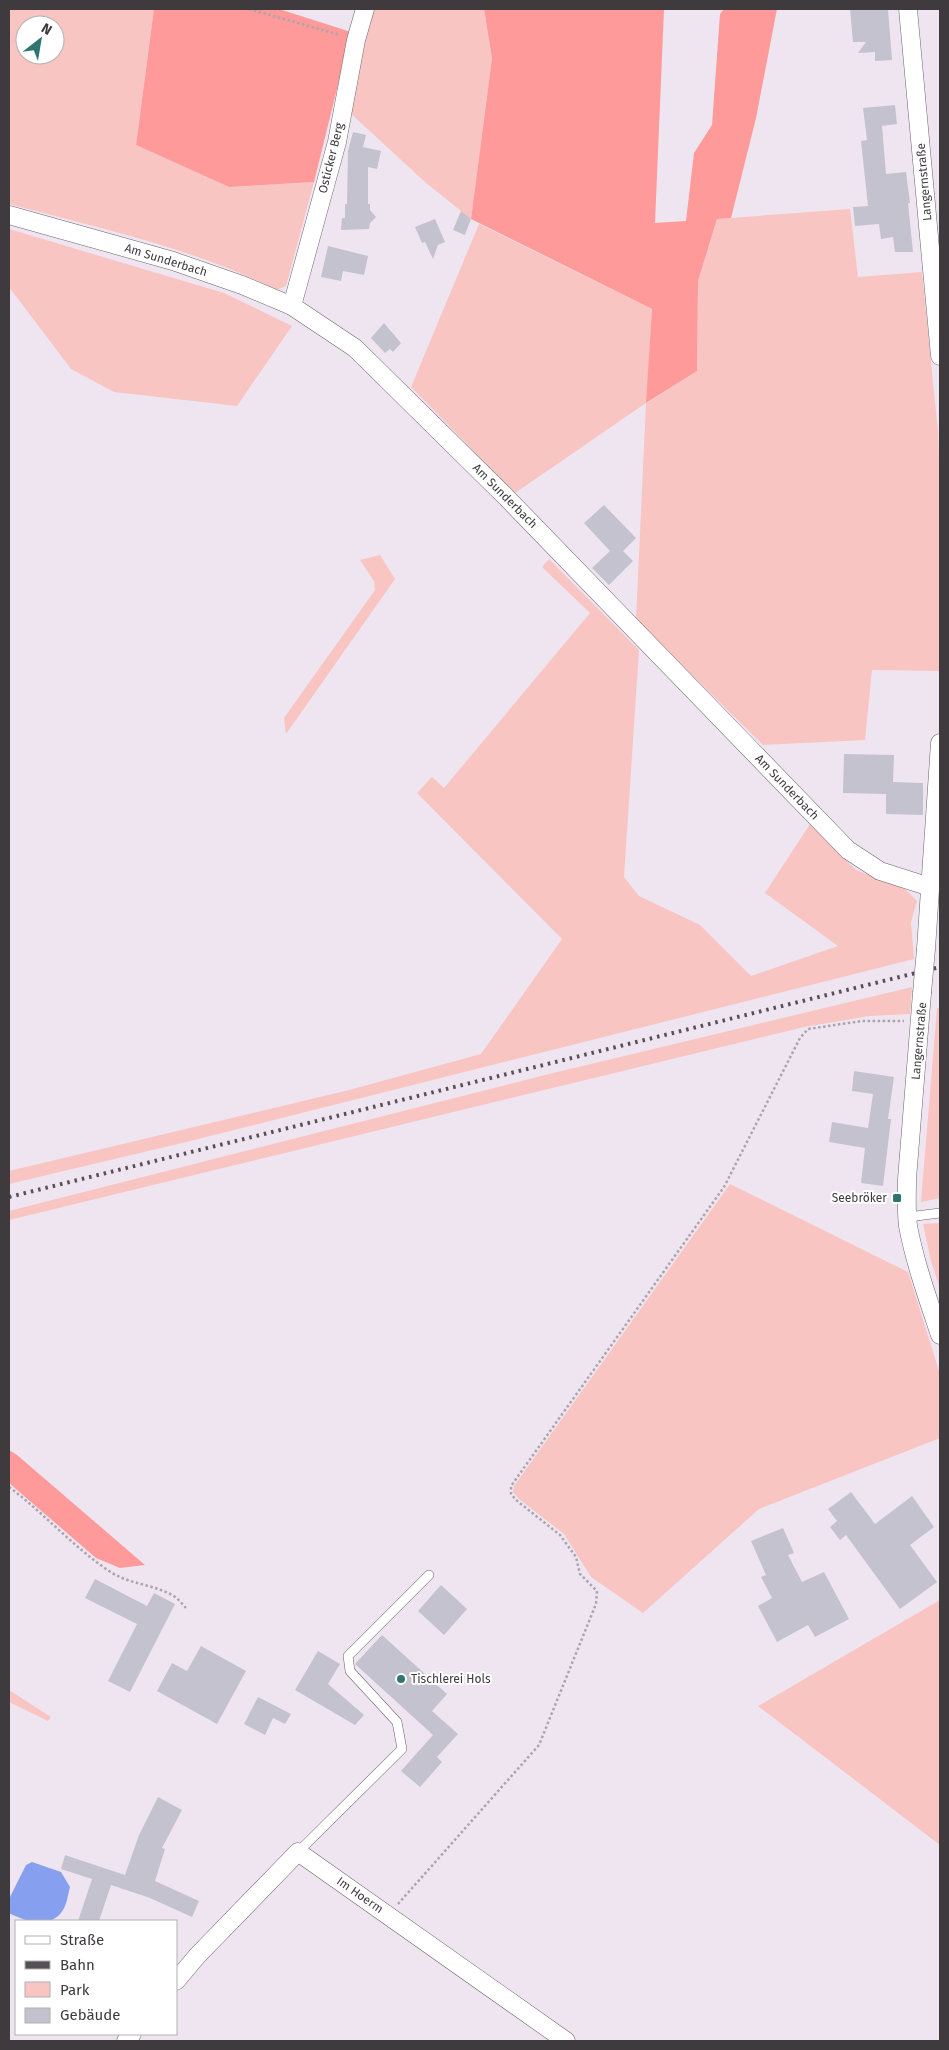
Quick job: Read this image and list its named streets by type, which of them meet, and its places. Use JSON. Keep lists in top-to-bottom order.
{
  "streets": {
    "street": [
      "Osticker Berg",
      "Langernstraße",
      "Am Sunderbach",
      "Im Hoerm"
    ]
  },
  "crossings": [
    ["Osticker Berg", "Am Sunderbach"],
    ["Langernstraße", "Am Sunderbach"]
  ],
  "places": {
    "transit": ["Seebröker"],
    "other": ["Tischlerei Hols"]
  },
  "legend": [
    "Straße",
    "Bahn",
    "Park",
    "Gebäude"
  ],
  "north": "top right"
}
